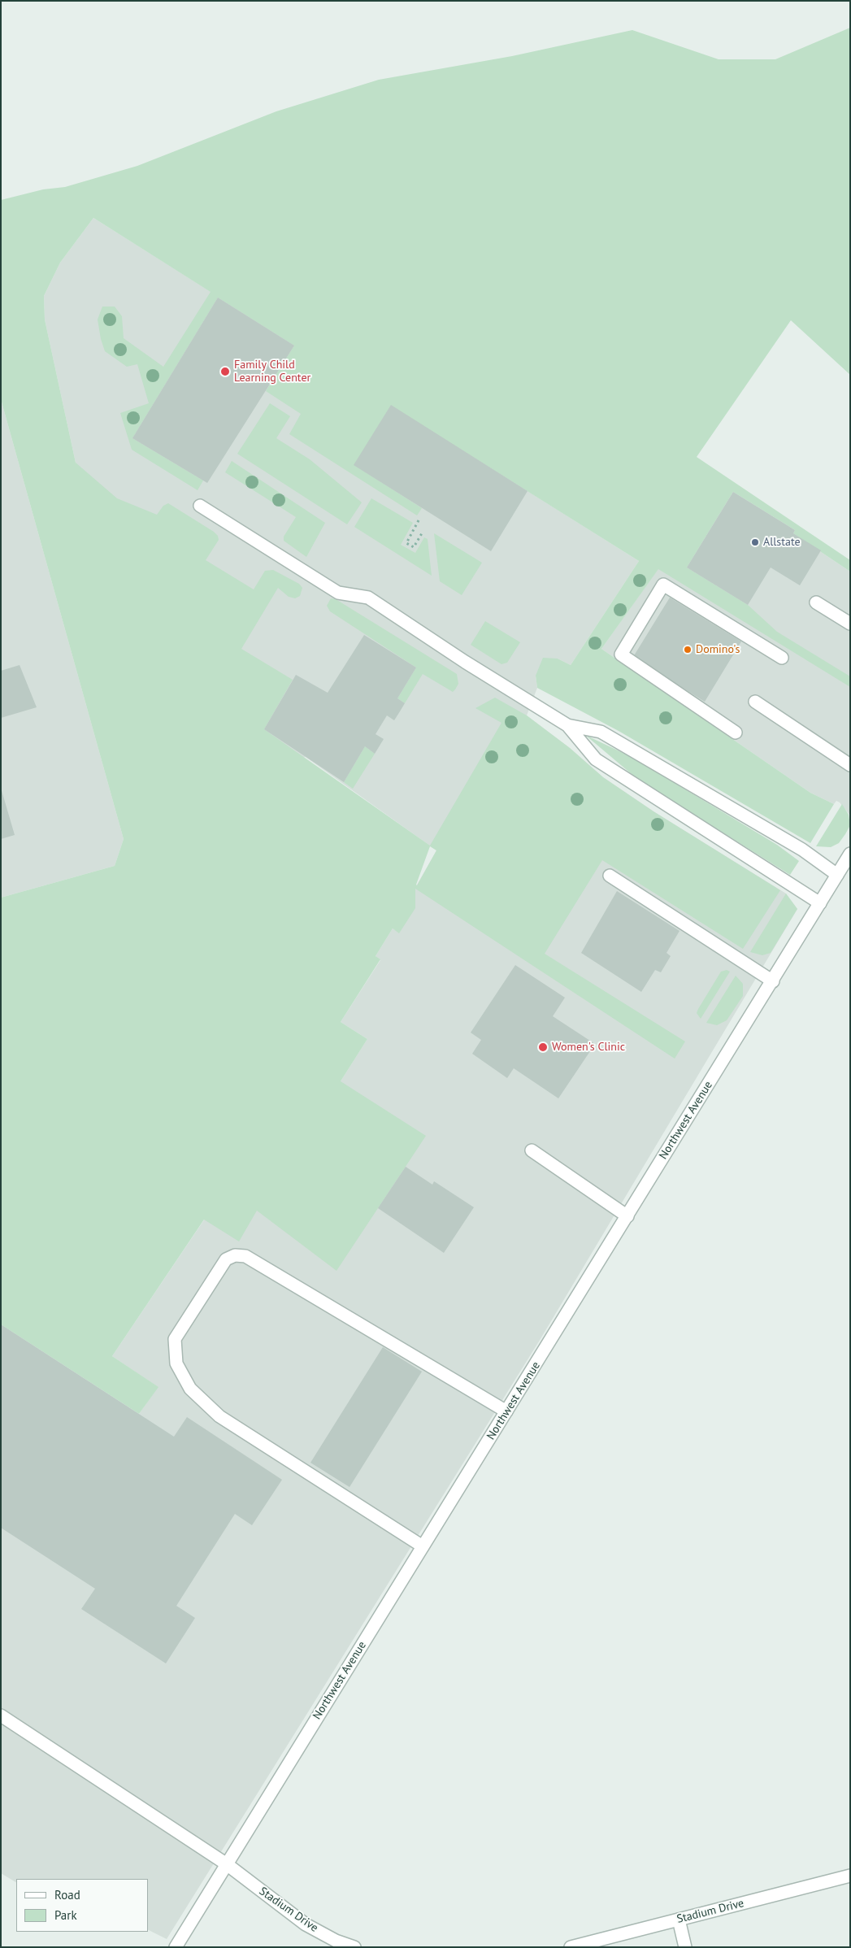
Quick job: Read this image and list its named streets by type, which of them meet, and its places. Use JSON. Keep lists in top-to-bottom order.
{
  "streets": {
    "street": ["Northwest Avenue", "Stadium Drive"]
  },
  "crossings": [
    ["Northwest Avenue", "Stadium Drive"]
  ],
  "places": [
    "Family Child Learning Center",
    "Allstate",
    "Domino's",
    "Women's Clinic"
  ],
  "legend": ["Road", "Park"]
}
